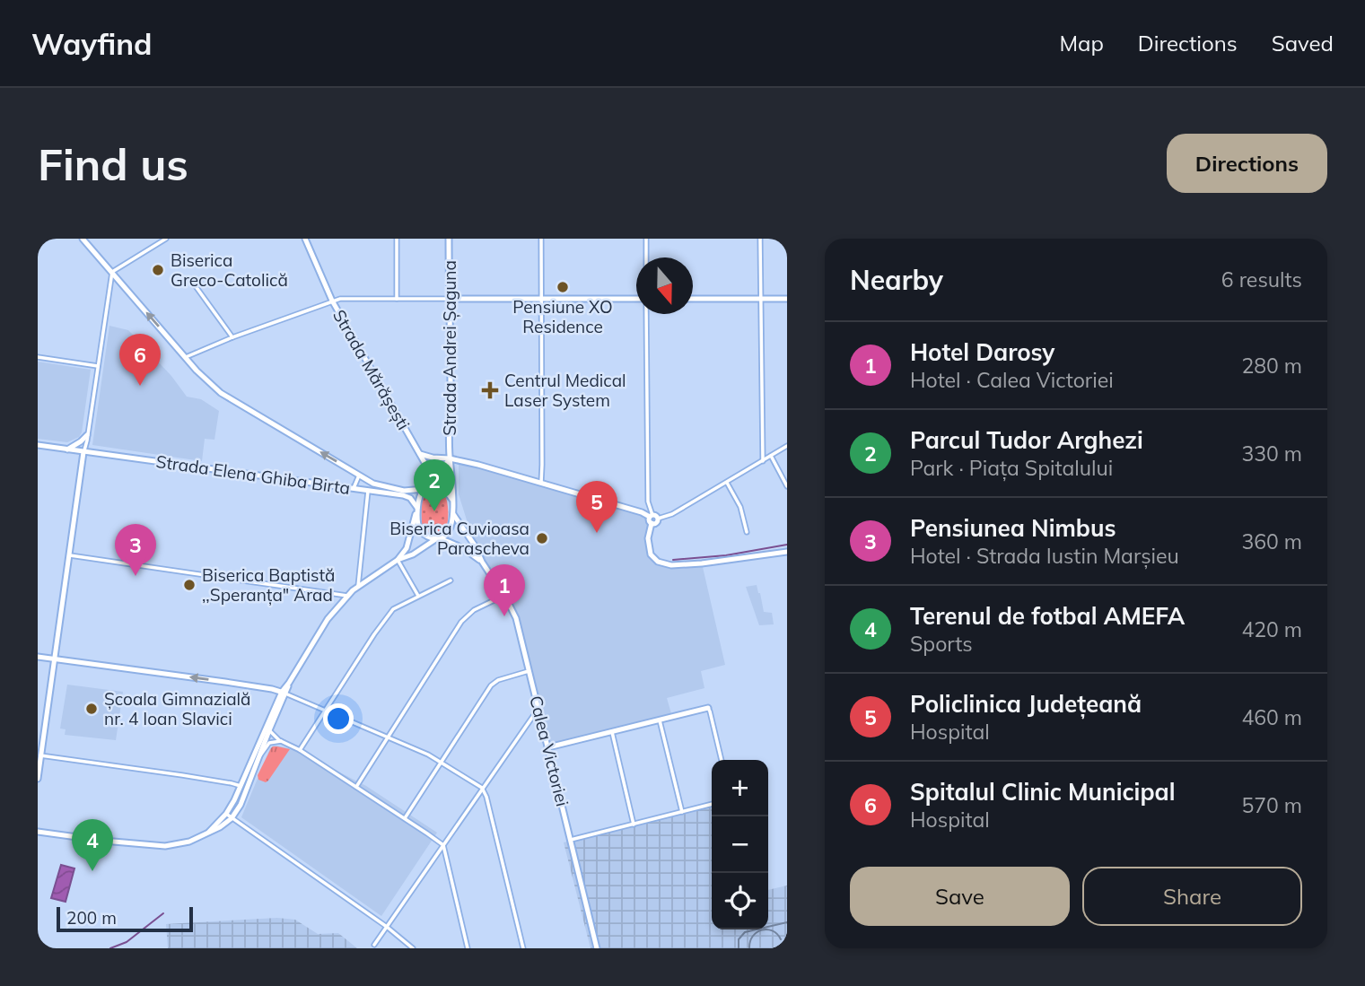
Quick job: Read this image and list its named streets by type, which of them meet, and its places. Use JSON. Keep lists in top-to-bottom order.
{
  "streets": {
    "main road": [
      "Strada Andrei Șaguna",
      "Strada Mărășești",
      "Strada Elena Ghiba Birta",
      "Calea Victoriei"
    ]
  },
  "crossings": [
    ["Strada Andrei Șaguna", "Strada Mărășești"],
    ["Strada Andrei Șaguna", "Strada Elena Ghiba Birta"],
    ["Strada Andrei Șaguna", "Calea Victoriei"],
    ["Strada Elena Ghiba Birta", "Calea Victoriei"]
  ],
  "places": {
    "other": [
      "Biserica Greco-Catolică",
      "Pensiune XO Residence",
      "Biserica Cuvioasa Parascheva",
      "Biserica Baptistă ,,Speranța\" Arad",
      "Școala Gimnazială nr. 4 Ioan Slavici"
    ],
    "health": ["Centrul Medical Laser System"]
  },
  "scale_bar": "200 m",
  "north": "bottom",
  "page": {
    "header": "Wayfind",
    "nav": ["Map", "Directions", "Saved"],
    "buttons": [
      "Directions",
      ["Save", "Share"]
    ],
    "title": "Find us",
    "heading": ["Nearby", "6 results"],
    "list": [
      {
        "mark": "1",
        "name": "Hotel Darosy",
        "note": "Hotel · Calea Victoriei",
        "value": "280 m"
      },
      {
        "mark": "2",
        "name": "Parcul Tudor Arghezi",
        "note": "Park · Piața Spitalului",
        "value": "330 m"
      },
      {
        "mark": "3",
        "name": "Pensiunea Nimbus",
        "note": "Hotel · Strada Iustin Marșieu",
        "value": "360 m"
      },
      {
        "mark": "4",
        "name": "Terenul de fotbal AMEFA",
        "note": "Sports",
        "value": "420 m"
      },
      {
        "mark": "5",
        "name": "Policlinica Județeană",
        "note": "Hospital",
        "value": "460 m"
      },
      {
        "mark": "6",
        "name": "Spitalul Clinic Municipal",
        "note": "Hospital",
        "value": "570 m"
      }
    ],
    "pins": [
      "6",
      "2",
      "5",
      "3",
      "1",
      "4"
    ],
    "map_buttons": ["+", "−"],
    "scale": "200 m"
  }
}
